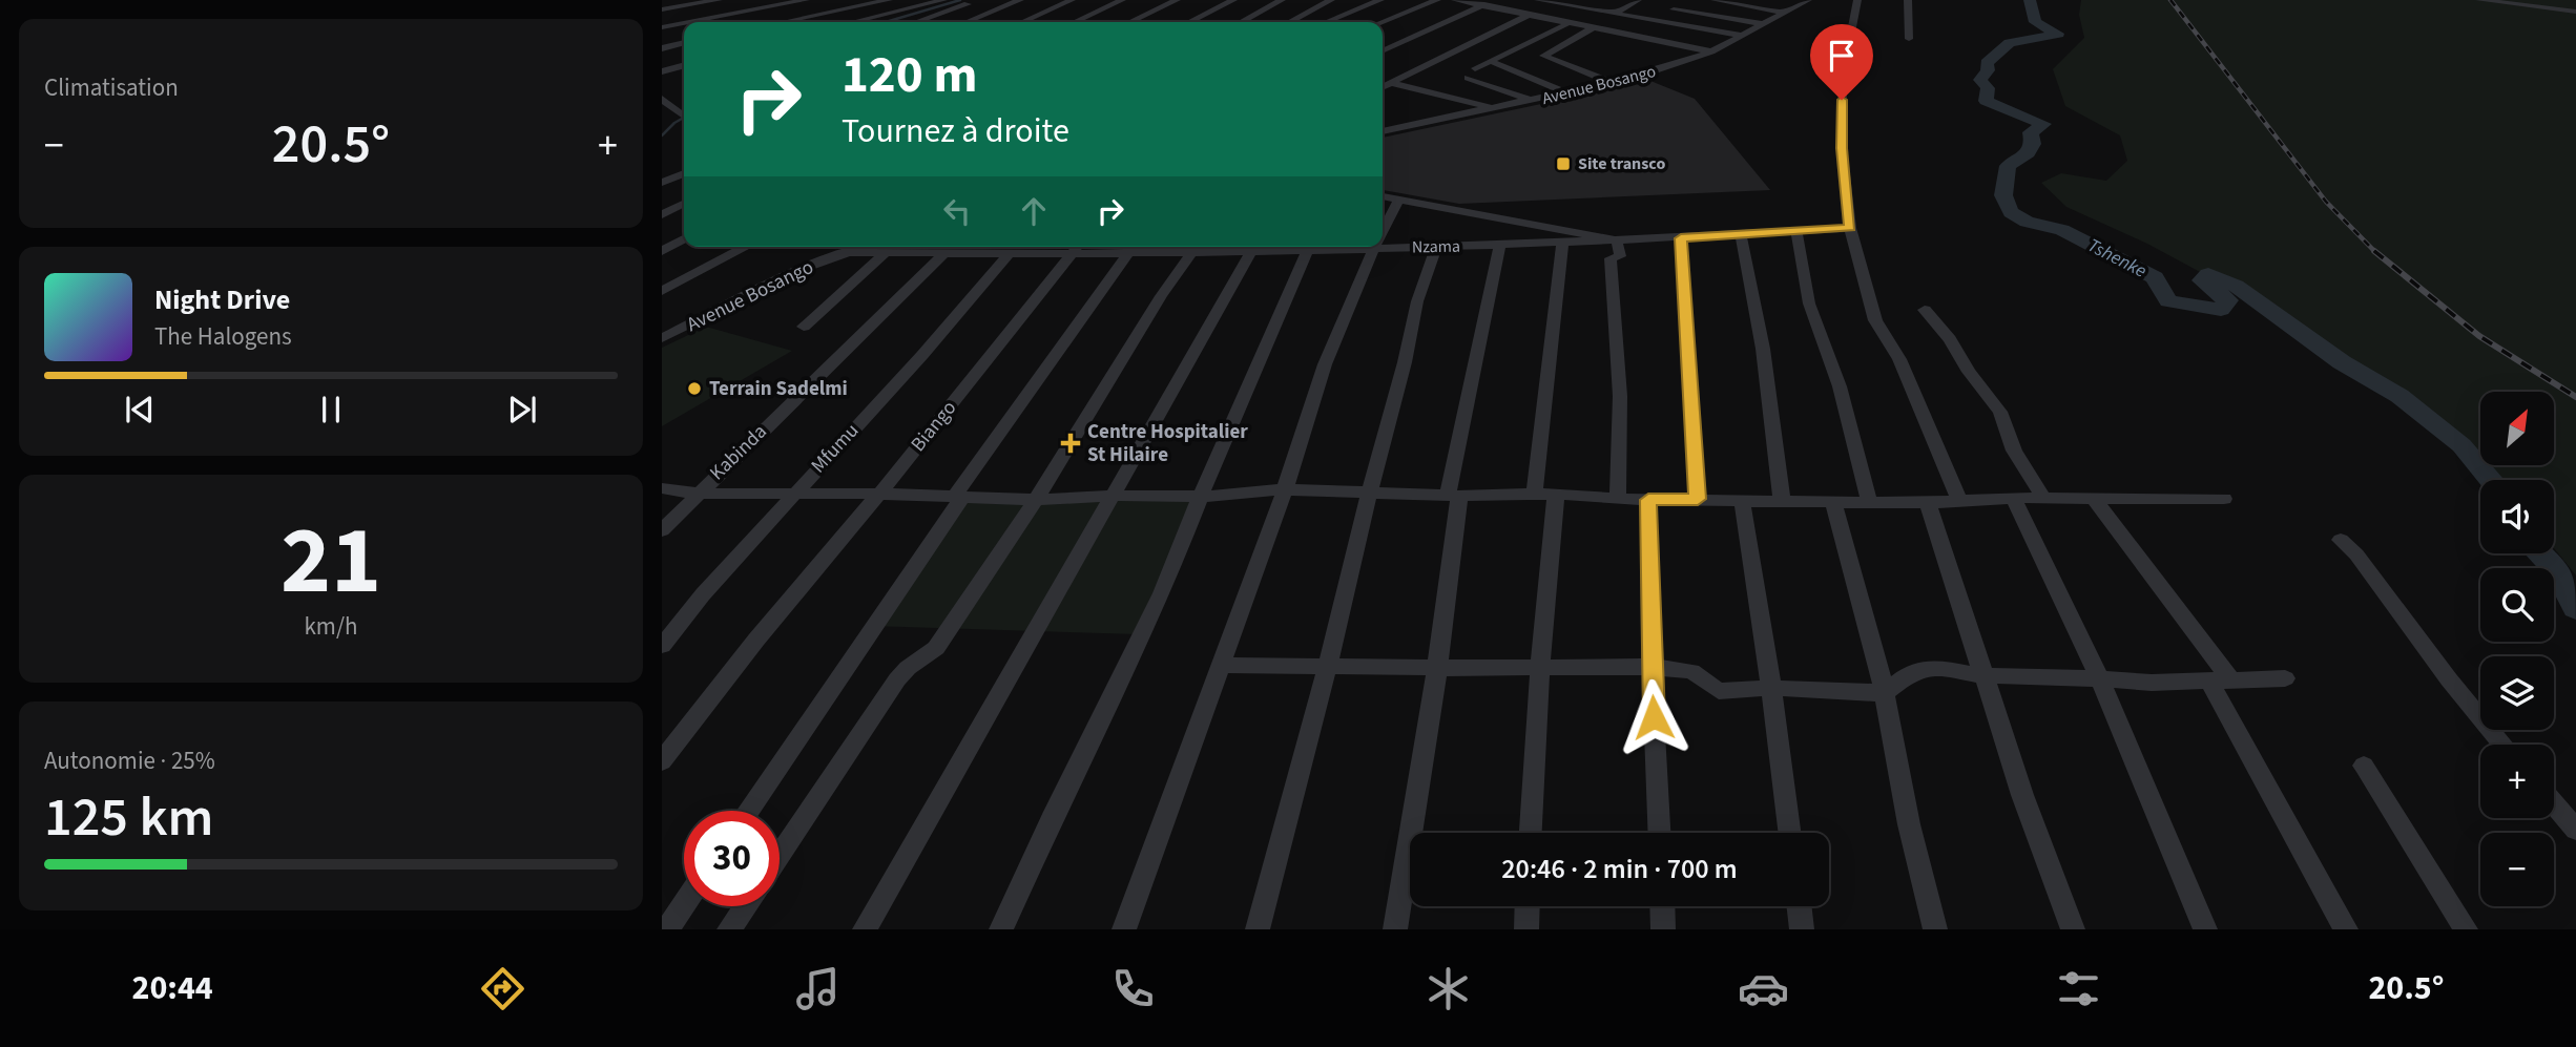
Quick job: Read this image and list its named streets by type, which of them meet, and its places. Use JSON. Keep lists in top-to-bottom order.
{
  "streets": {
    "street": [
      "Avenue Bosango",
      "Nzama",
      "Biango",
      "Mfumu",
      "Kabinda"
    ]
  },
  "crossings": [
    ["Nzama", "Biango"],
    ["Nzama", "Mfumu"],
    ["Nzama", "Kabinda"]
  ],
  "water": ["Tshenke"],
  "places": {
    "transit": ["Site transco"],
    "other": ["Terrain Sadelmi"],
    "health": ["Centre Hospitalier St Hilaire"]
  },
  "north": "top right",
  "page": {
    "tile": [
      "Climatisation",
      ["21", "km/h"],
      ["Autonomie · 25%", "125 km"]
    ],
    "turn": ["120 m", "Tournez à droite"],
    "heat": ["−", "20.5°", "+"],
    "song": ["Night Drive", "The Halogens"],
    "map_buttons": ["+", "−"],
    "limit": "30",
    "trip": "20:46 · 2 min · 700 m",
    "tabs": ["20:44", "20.5°"]
  }
}
